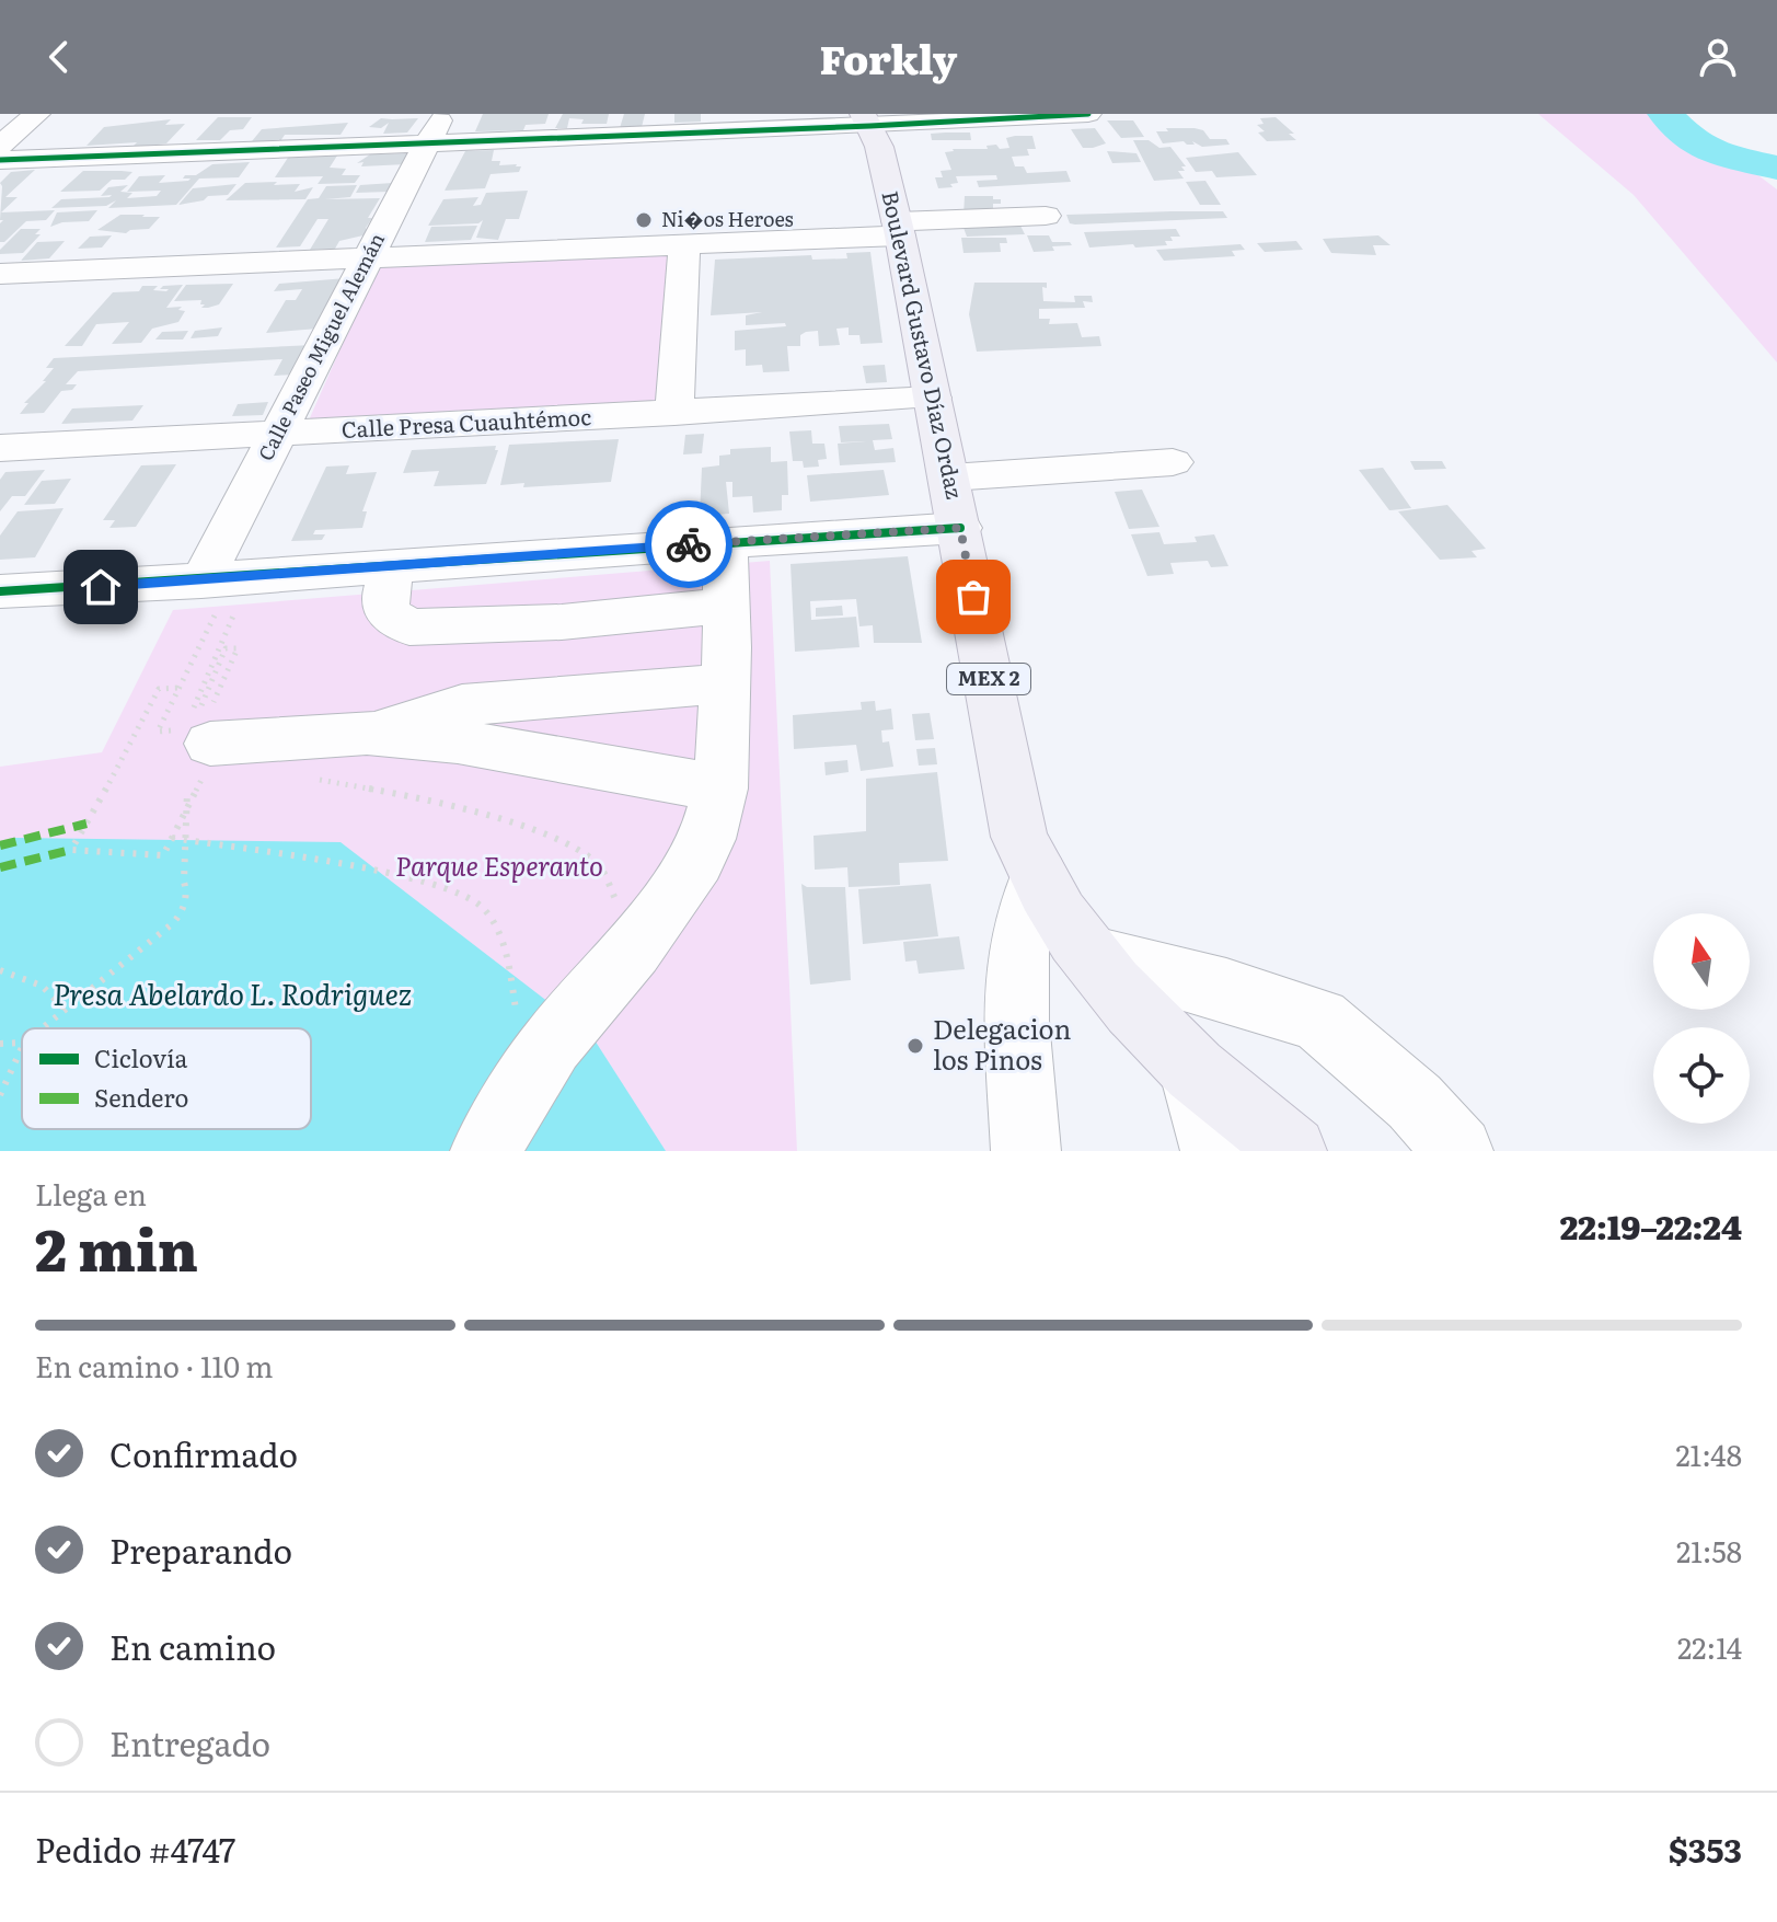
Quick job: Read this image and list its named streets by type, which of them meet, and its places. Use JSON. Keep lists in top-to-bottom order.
{
  "streets": {
    "main road": ["Boulevard Gustavo Díaz Ordaz", "MEX 2"],
    "street": ["Calle Paseo Miguel Alemán", "Calle Presa Cuauhtémoc"]
  },
  "crossings": [
    ["Boulevard Gustavo Díaz Ordaz", "Calle Presa Cuauhtémoc"],
    ["Calle Paseo Miguel Alemán", "Calle Presa Cuauhtémoc"]
  ],
  "water": ["Presa Abelardo L. Rodriguez"],
  "parks": ["Parque Esperanto"],
  "places": ["Ni�os Heroes", "Delegacion los Pinos"],
  "legend": ["Ciclovía", "Sendero"],
  "north": "top",
  "page": {
    "header": "Forkly",
    "heading": ["2 min", "Llega en", "22:19–22:24"],
    "panel": ["Pedido #4747", "$353"],
    "bar": "En camino · 110 m",
    "list": [
      ["Confirmado", "21:48"],
      ["Preparando", "21:58"],
      ["En camino", "22:14"],
      "Entregado"
    ]
  }
}
